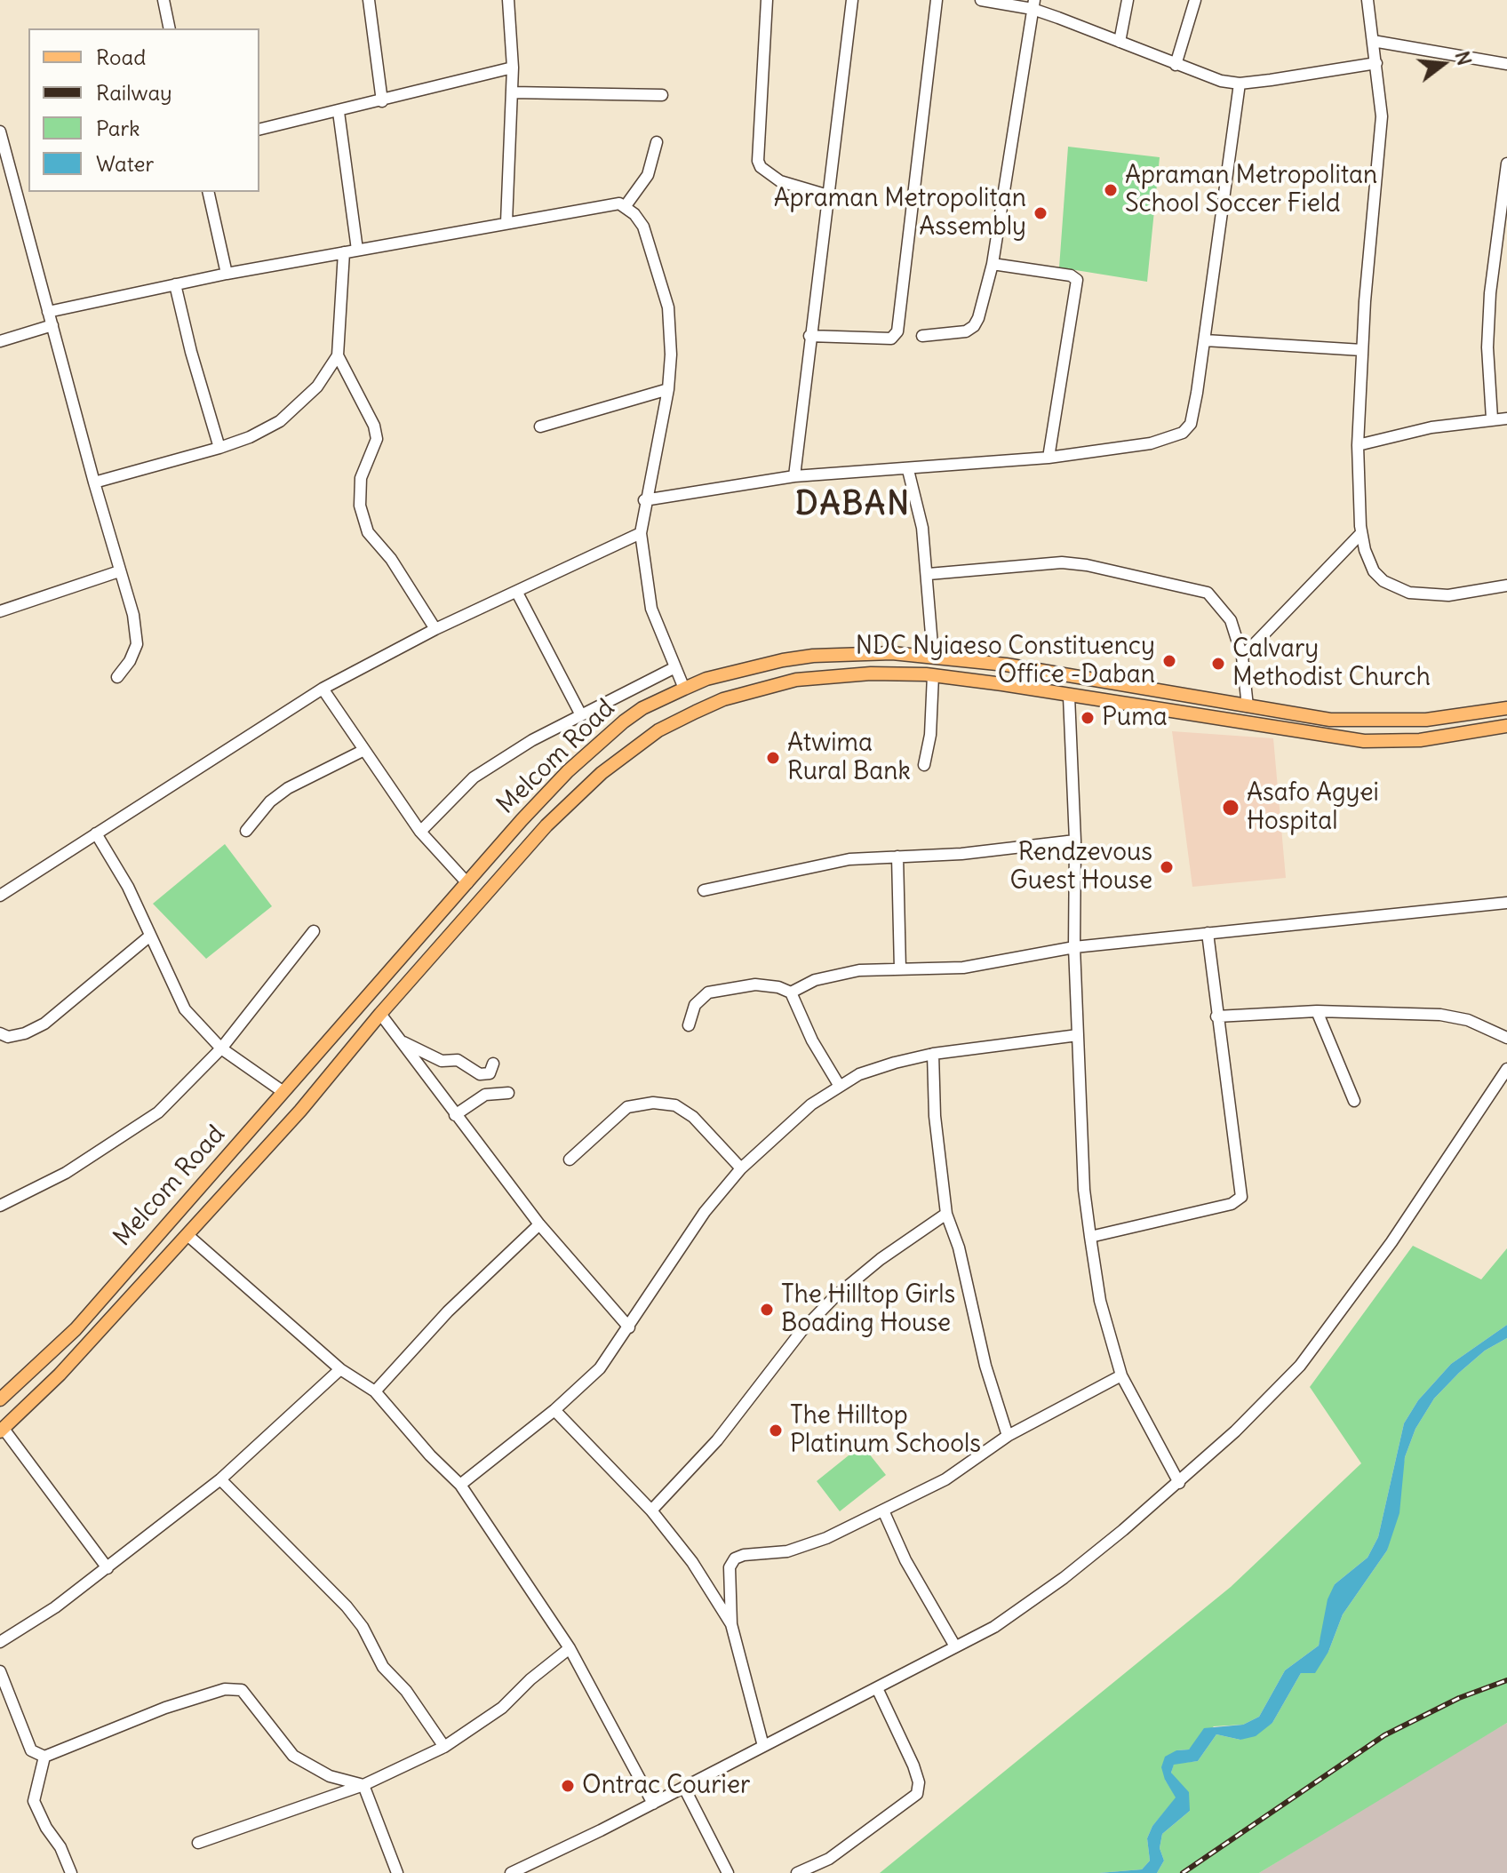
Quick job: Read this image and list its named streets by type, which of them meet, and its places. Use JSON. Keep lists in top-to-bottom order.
{
  "streets": {
    "main road": ["Melcom Road"]
  },
  "districts": ["DABAN"],
  "places": [
    "Apraman Metropolitan School Soccer Field",
    "Apraman Metropolitan Assembly",
    "NDC Nyiaeso Constituency Office -Daban",
    "Calvary Methodist Church",
    "Puma",
    "Atwima Rural Bank",
    "Asafo Agyei Hospital",
    "Rendzevous Guest House",
    "The Hilltop Girls Boading House",
    "The Hilltop Platinum Schools",
    "Ontrac Courier"
  ],
  "legend": [
    "Road",
    "Railway",
    "Park",
    "Water"
  ],
  "north": "right"
}
